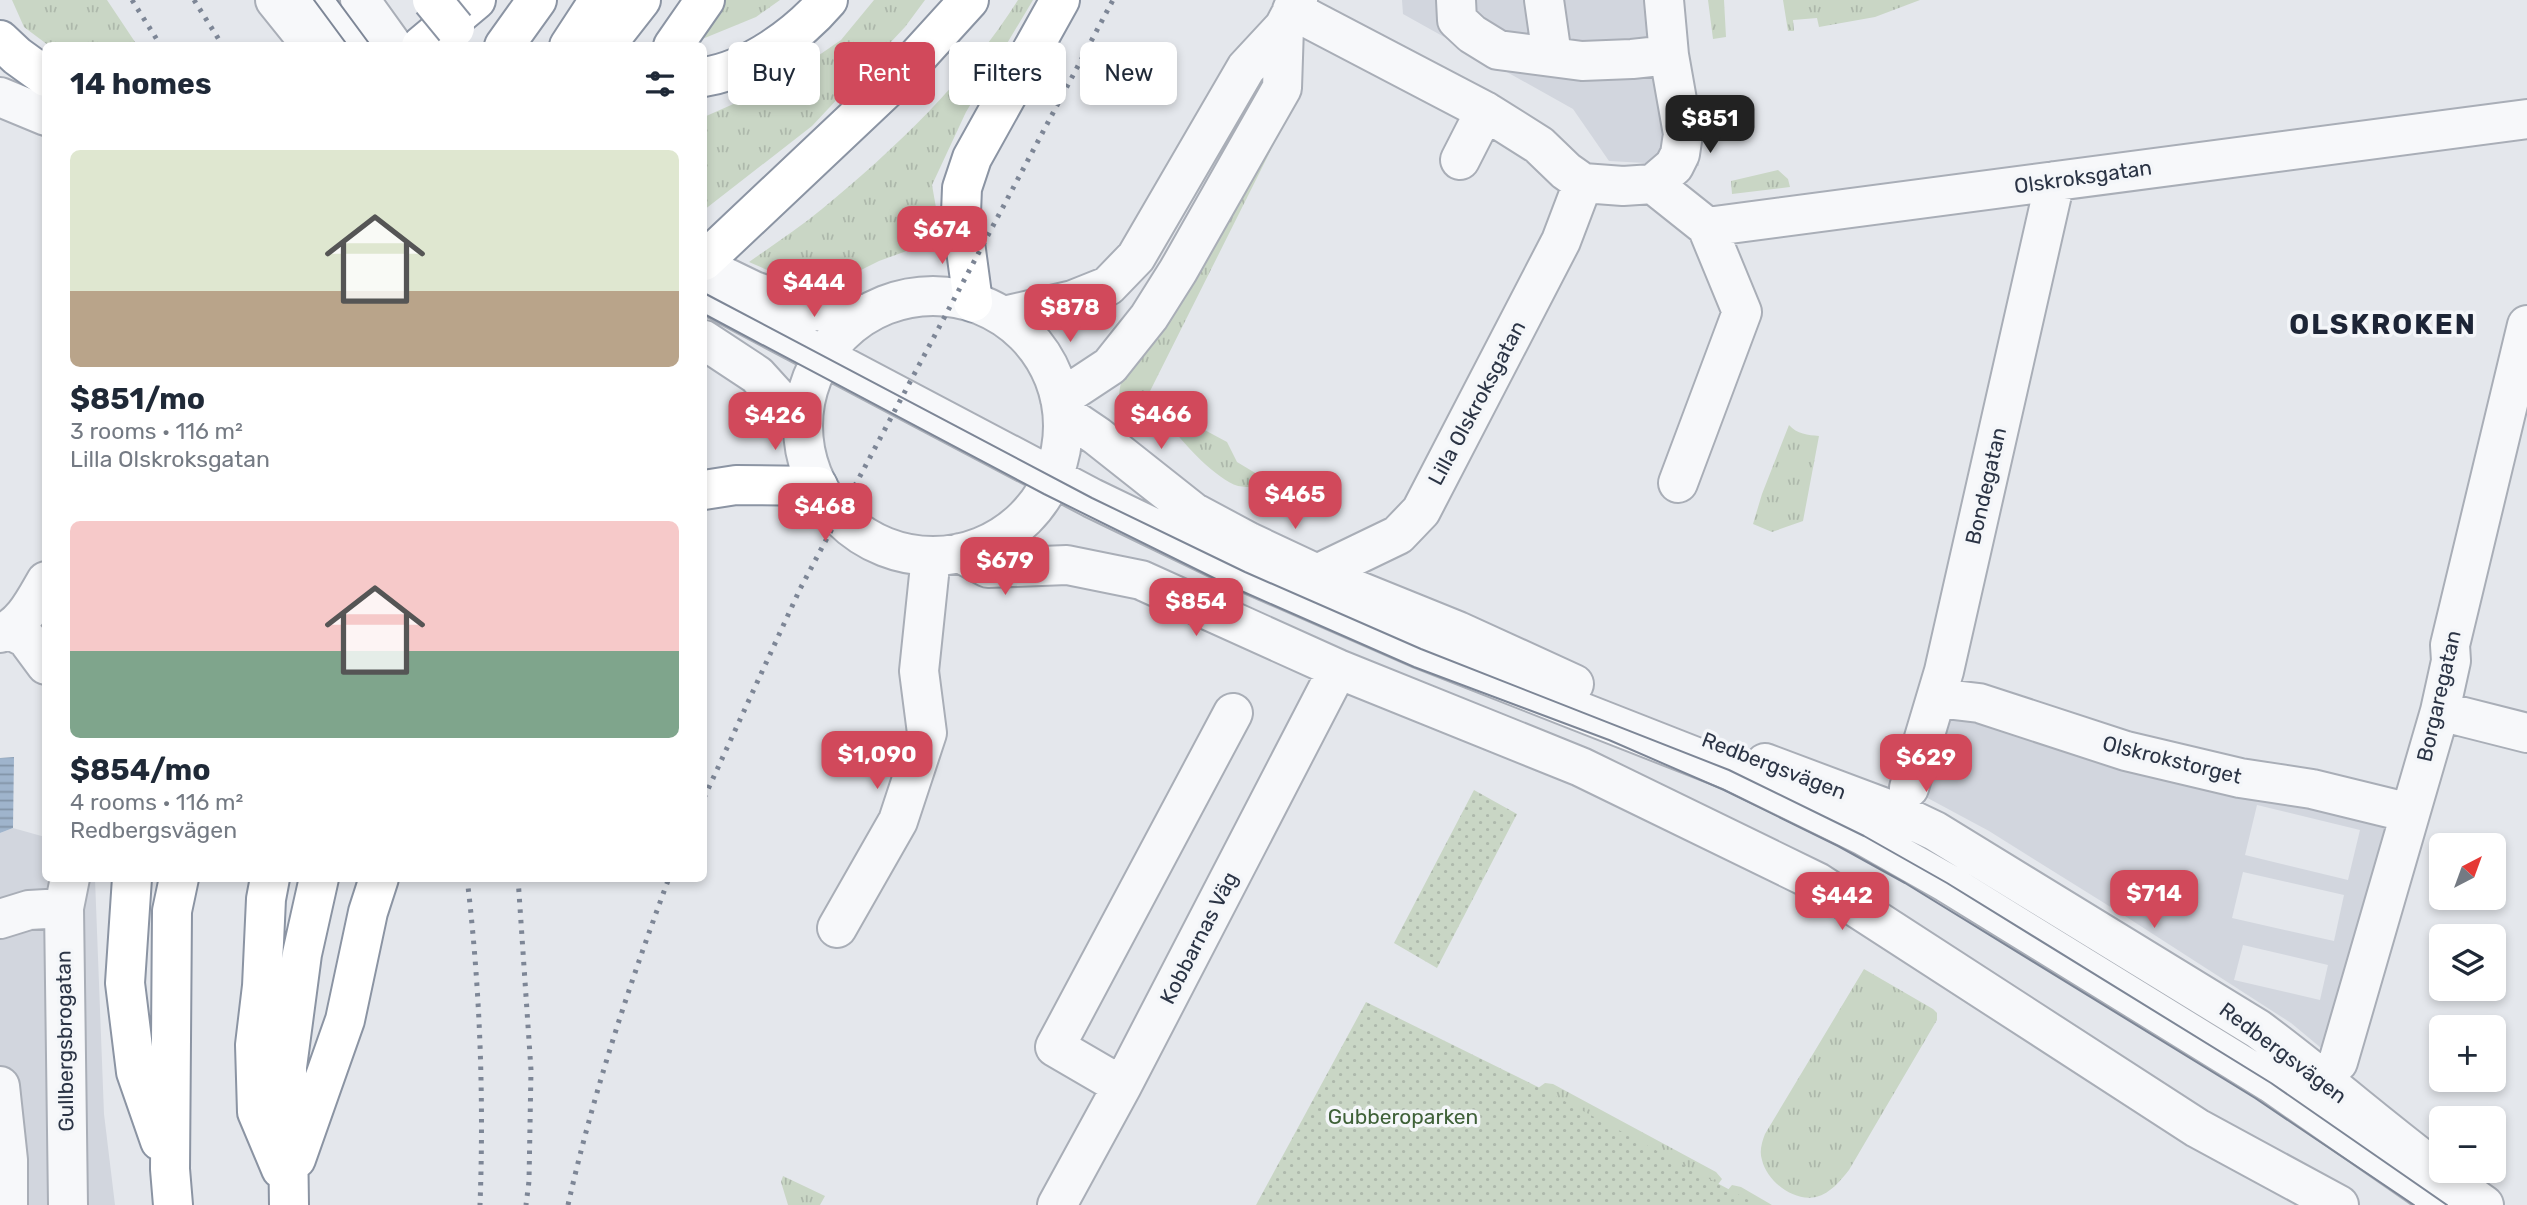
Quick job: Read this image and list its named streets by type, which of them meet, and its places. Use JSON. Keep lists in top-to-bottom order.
{
  "streets": {
    "street": [
      "Olskroksgatan",
      "Lilla Olskroksgatan",
      "Bondegatan",
      "Borgaregatan",
      "Olskrokstorget",
      "Redbergsvägen",
      "Kobbarnas Väg",
      "Gullbergsbrogatan"
    ]
  },
  "crossings": [
    ["Olskroksgatan", "Bondegatan"],
    ["Lilla Olskroksgatan", "Redbergsvägen"],
    ["Bondegatan", "Olskrokstorget"],
    ["Borgaregatan", "Olskrokstorget"]
  ],
  "districts": ["OLSKROKEN"],
  "parks": ["Gubberoparken"],
  "north": "top right",
  "page": {
    "chip": [
      "Buy",
      "Rent",
      "Filters",
      "New"
    ],
    "heading": "14 homes",
    "price": [
      "$851",
      "$674",
      "$444",
      "$878",
      "$466",
      "$426",
      "$465",
      "$468",
      "$679",
      "$854",
      "$1,090",
      "$629",
      "$714",
      "$442"
    ],
    "list": [
      {
        "name": "$851/mo",
        "note": "3 rooms · 116 m² · Lilla Olskroksgatan"
      },
      {
        "name": "$854/mo",
        "note": "4 rooms · 116 m² · Redbergsvägen"
      }
    ],
    "map_buttons": ["+", "−"]
  }
}
